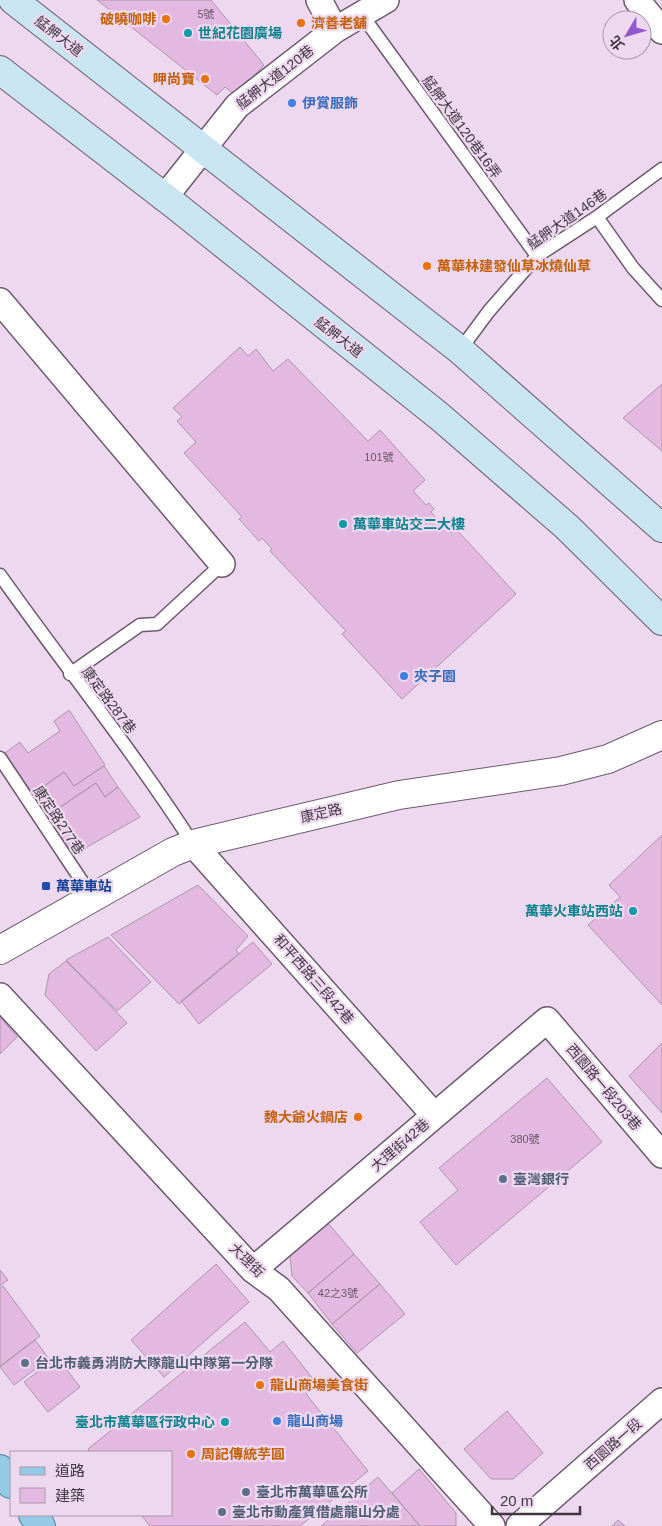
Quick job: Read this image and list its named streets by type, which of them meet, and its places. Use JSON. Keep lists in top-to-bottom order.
{
  "streets": {
    "main road": ["艋舺大道"],
    "street": [
      "艋舺大道120巷",
      "康定路",
      "和平西路三段42巷",
      "西園路一段203巷",
      "大理街42巷",
      "大理街",
      "西園路一段"
    ],
    "lane": [
      "艋舺大道120巷16弄",
      "艋舺大道146巷",
      "康定路287巷",
      "康定路277巷"
    ]
  },
  "crossings": [
    ["艋舺大道", "艋舺大道120巷"],
    ["艋舺大道", "艋舺大道146巷"],
    ["艋舺大道120巷", "艋舺大道120巷16弄"],
    ["艋舺大道120巷16弄", "艋舺大道146巷"],
    ["康定路287巷", "康定路"],
    ["康定路287巷", "和平西路三段42巷"],
    ["康定路", "康定路277巷"],
    ["康定路", "和平西路三段42巷"],
    ["和平西路三段42巷", "大理街42巷"],
    ["西園路一段203巷", "大理街42巷"],
    ["大理街42巷", "大理街"]
  ],
  "places": {
    "other": [
      "破曉咖啡",
      "濟善老舖",
      "世紀花園廣場",
      "呷尚寶",
      "伊賞服飾",
      "萬華林建發仙草冰燒仙草",
      "萬華車站交二大樓",
      "夾子園",
      "萬華火車站西站",
      "魏大爺火鍋店",
      "臺灣銀行",
      "台北市義勇消防大隊龍山中隊第一分隊",
      "龍山商場美食街",
      "龍山商場",
      "臺北市萬華區行政中心",
      "周記傳統芋圓",
      "臺北市萬華區公所",
      "臺北市動產質借處龍山分處"
    ],
    "transit": ["萬華車站"]
  },
  "house_numbers": [
    "5號",
    "101號",
    "380號",
    "42之3號"
  ],
  "legend": ["道路", "建築"],
  "scale_bar": "20 m",
  "north": "bottom left"
}
